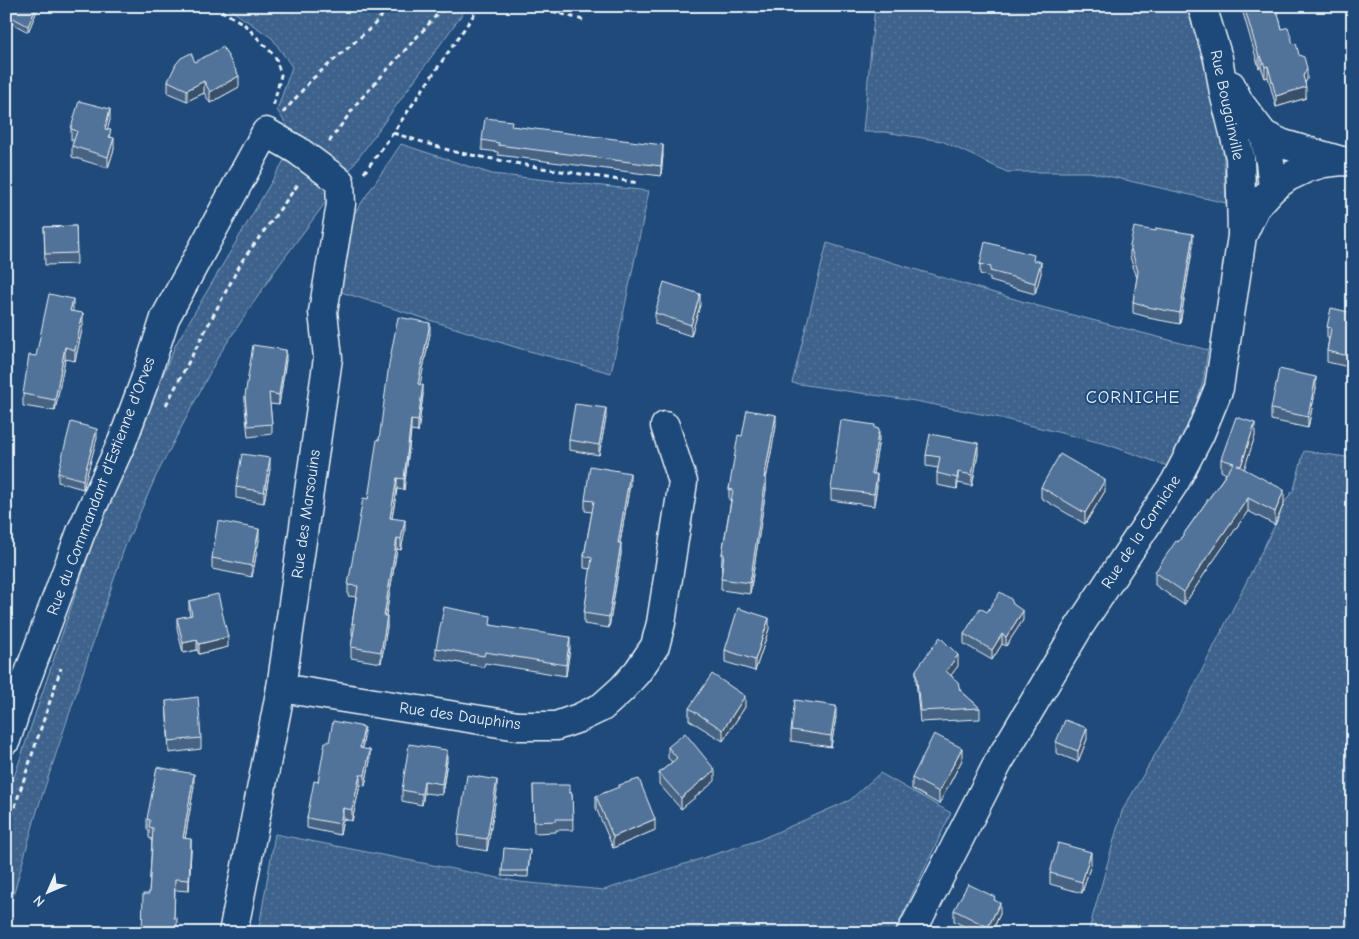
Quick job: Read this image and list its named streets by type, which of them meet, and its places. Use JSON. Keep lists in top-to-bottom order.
{
  "streets": {
    "street": [
      "Rue Bougainville",
      "Rue du Commandant d'Estienne d'Orves",
      "Rue des Marsouins",
      "Rue de la Corniche",
      "Rue des Dauphins"
    ]
  },
  "crossings": [
    ["Rue Bougainville", "Rue de la Corniche"],
    ["Rue du Commandant d'Estienne d'Orves", "Rue des Marsouins"],
    ["Rue des Marsouins", "Rue des Dauphins"]
  ],
  "districts": ["CORNICHE"],
  "north": "bottom left"
}
